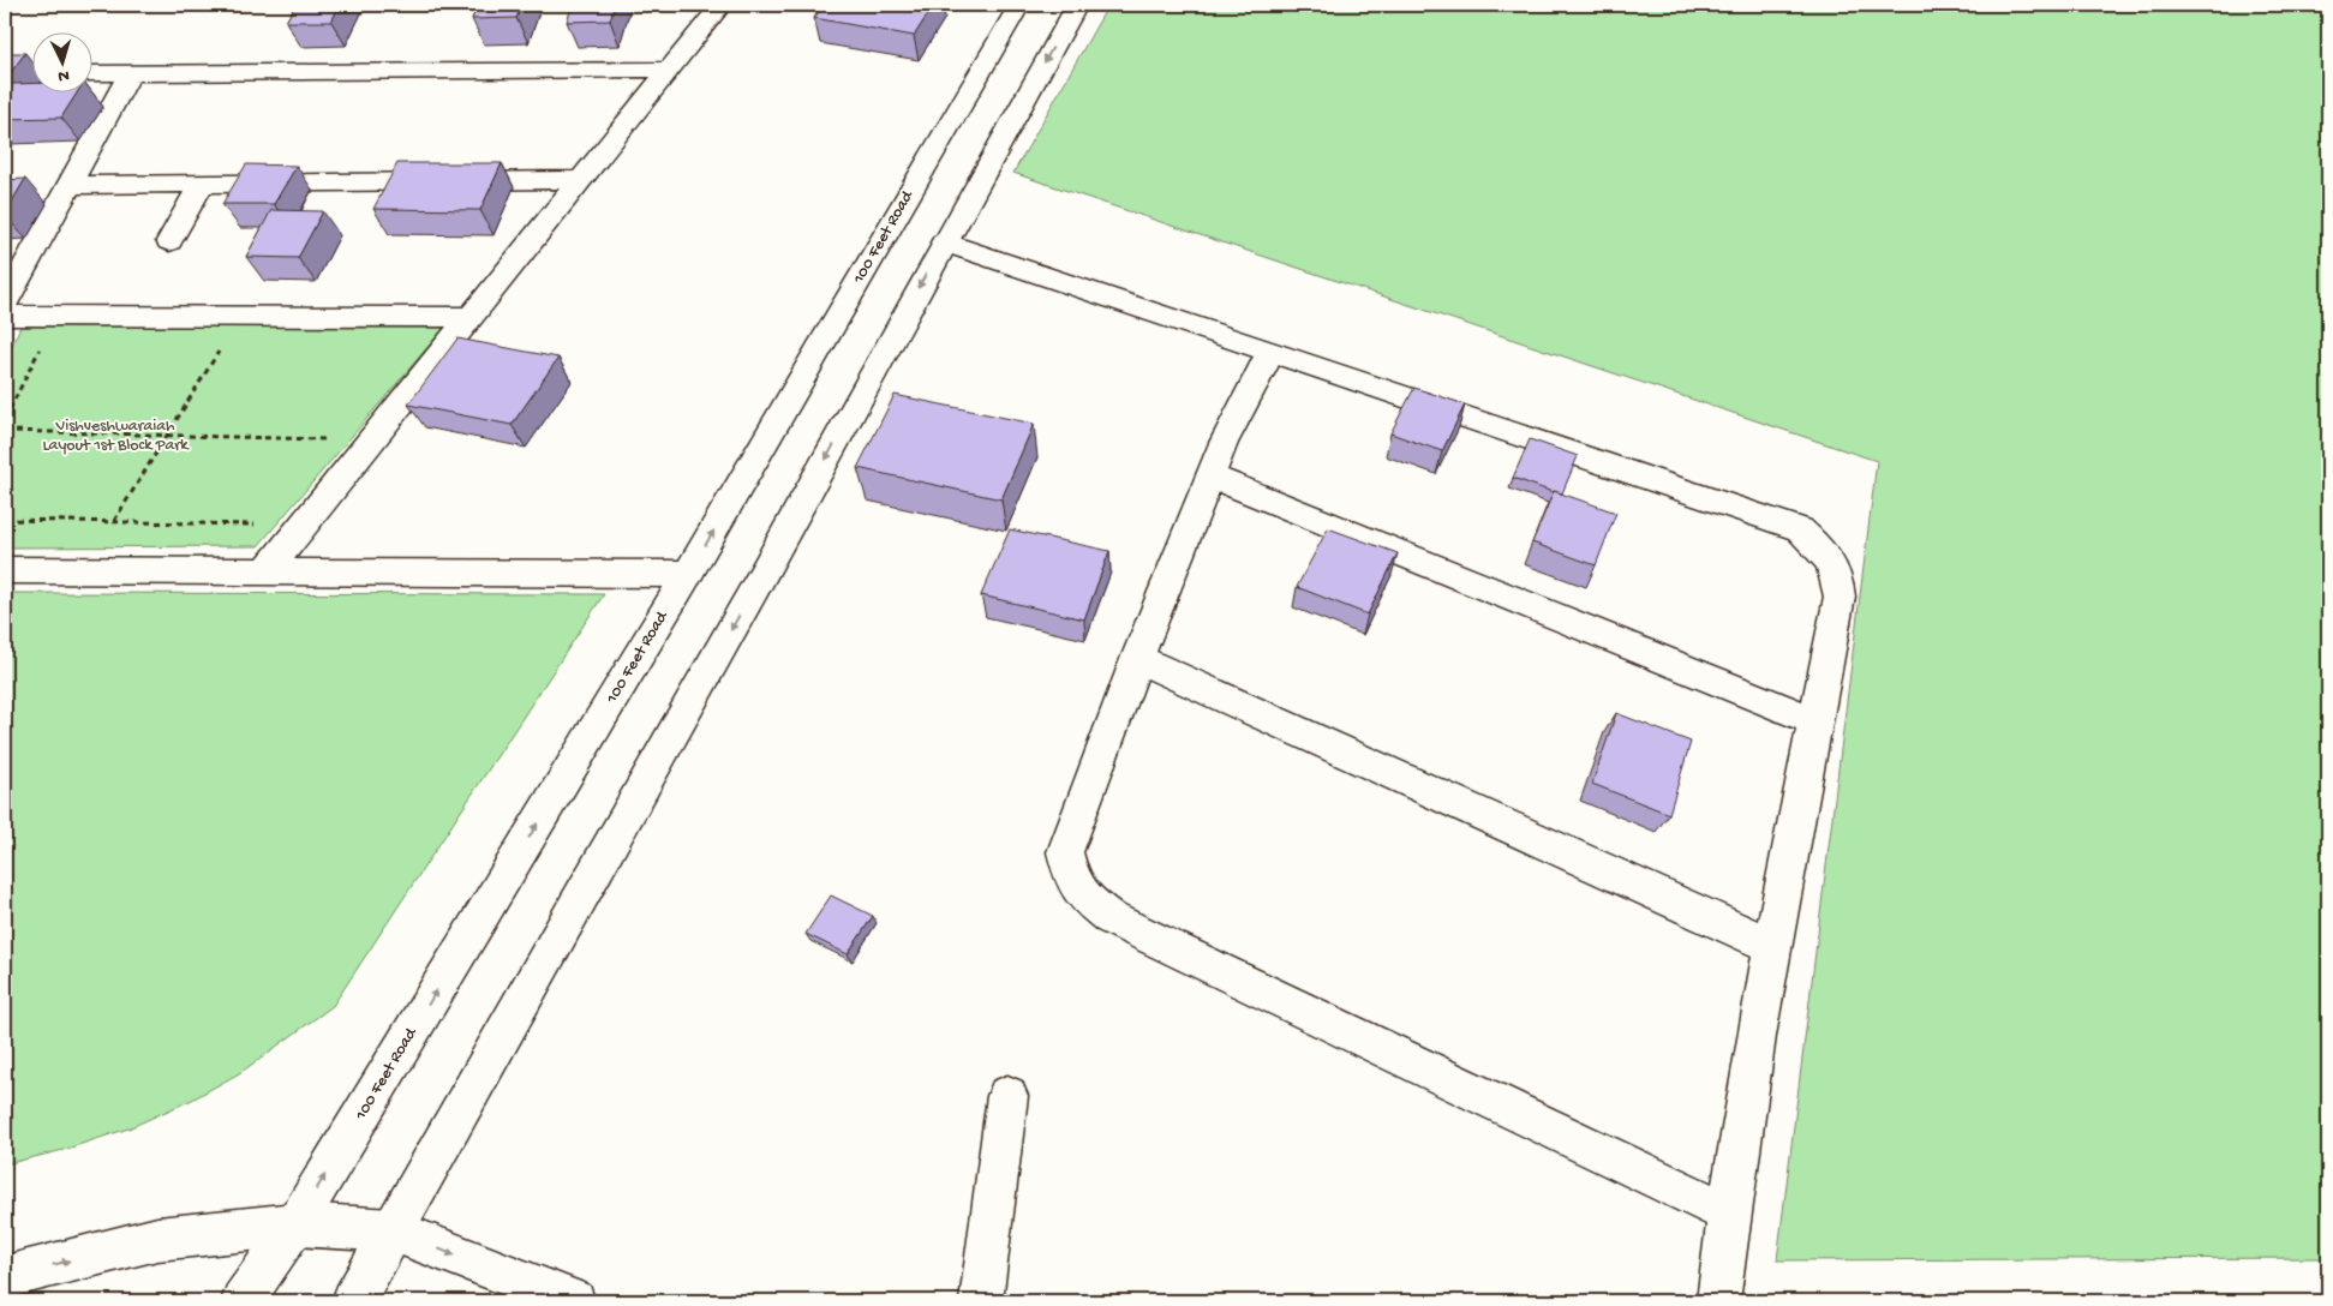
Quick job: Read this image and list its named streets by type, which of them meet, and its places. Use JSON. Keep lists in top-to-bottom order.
{
  "streets": {
    "street": ["100 Feet Road"]
  },
  "parks": ["Vishveshwaraiah Layout 1st Block Park"],
  "north": "bottom"
}
